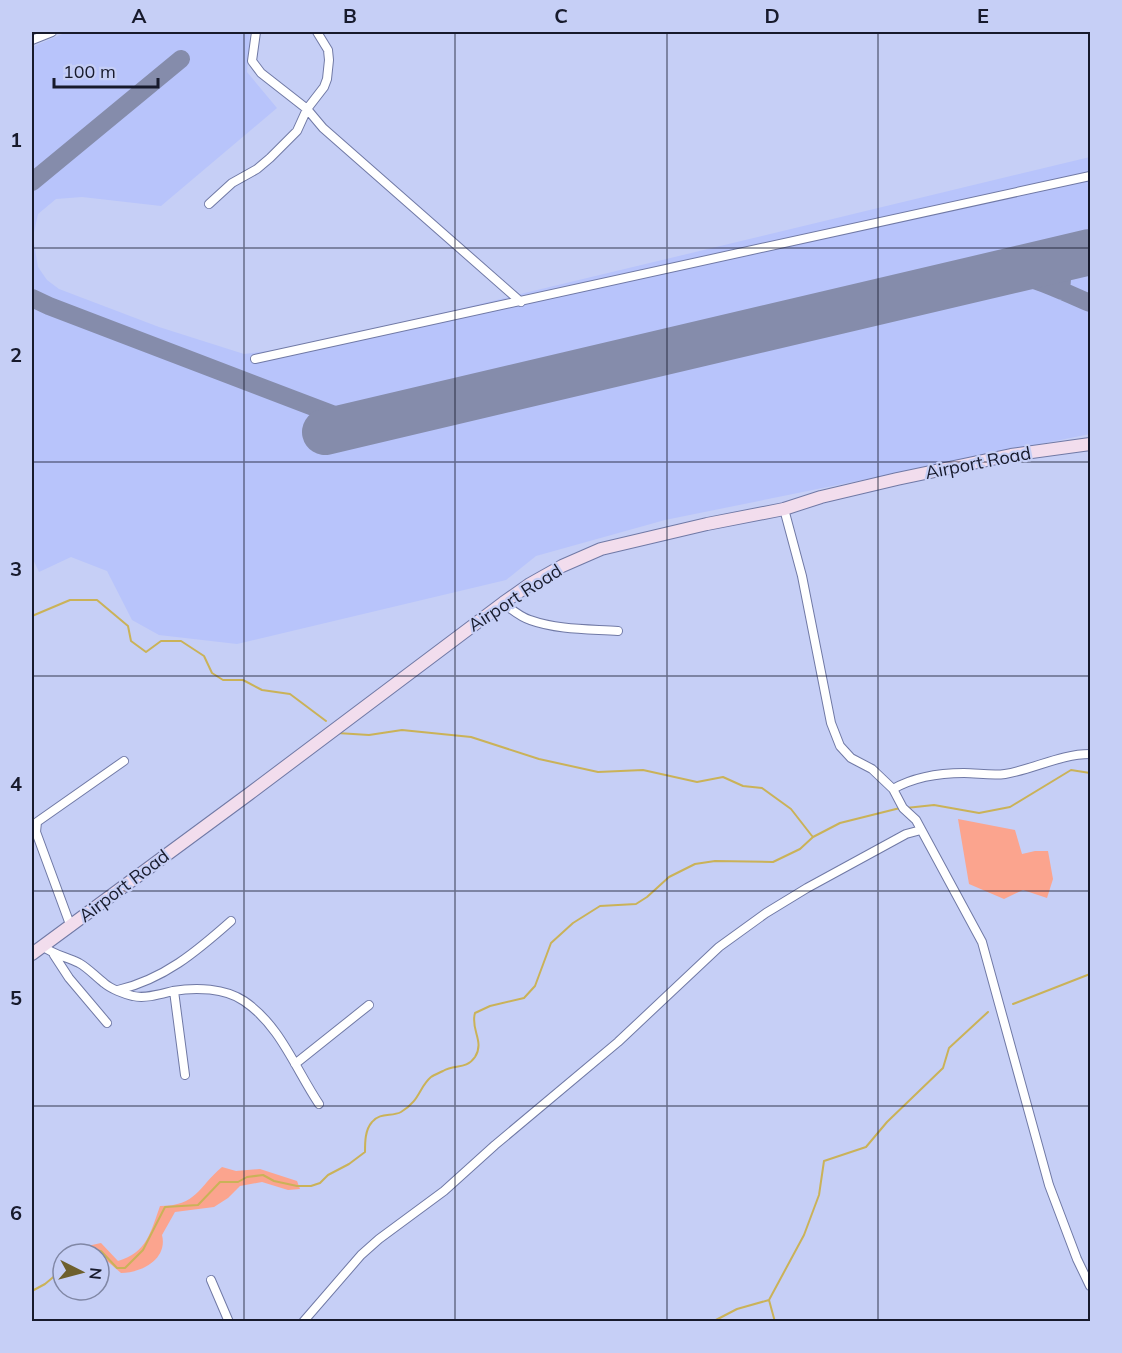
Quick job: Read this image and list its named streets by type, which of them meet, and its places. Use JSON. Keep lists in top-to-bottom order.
{
  "streets": {
    "street": ["Airport Road"]
  },
  "scale_bar": "100 m",
  "north": "right",
  "grid": {
    "columns": [
      "A",
      "B",
      "C",
      "D",
      "E"
    ],
    "rows": [
      "1",
      "2",
      "3",
      "4",
      "5",
      "6"
    ]
  }
}
